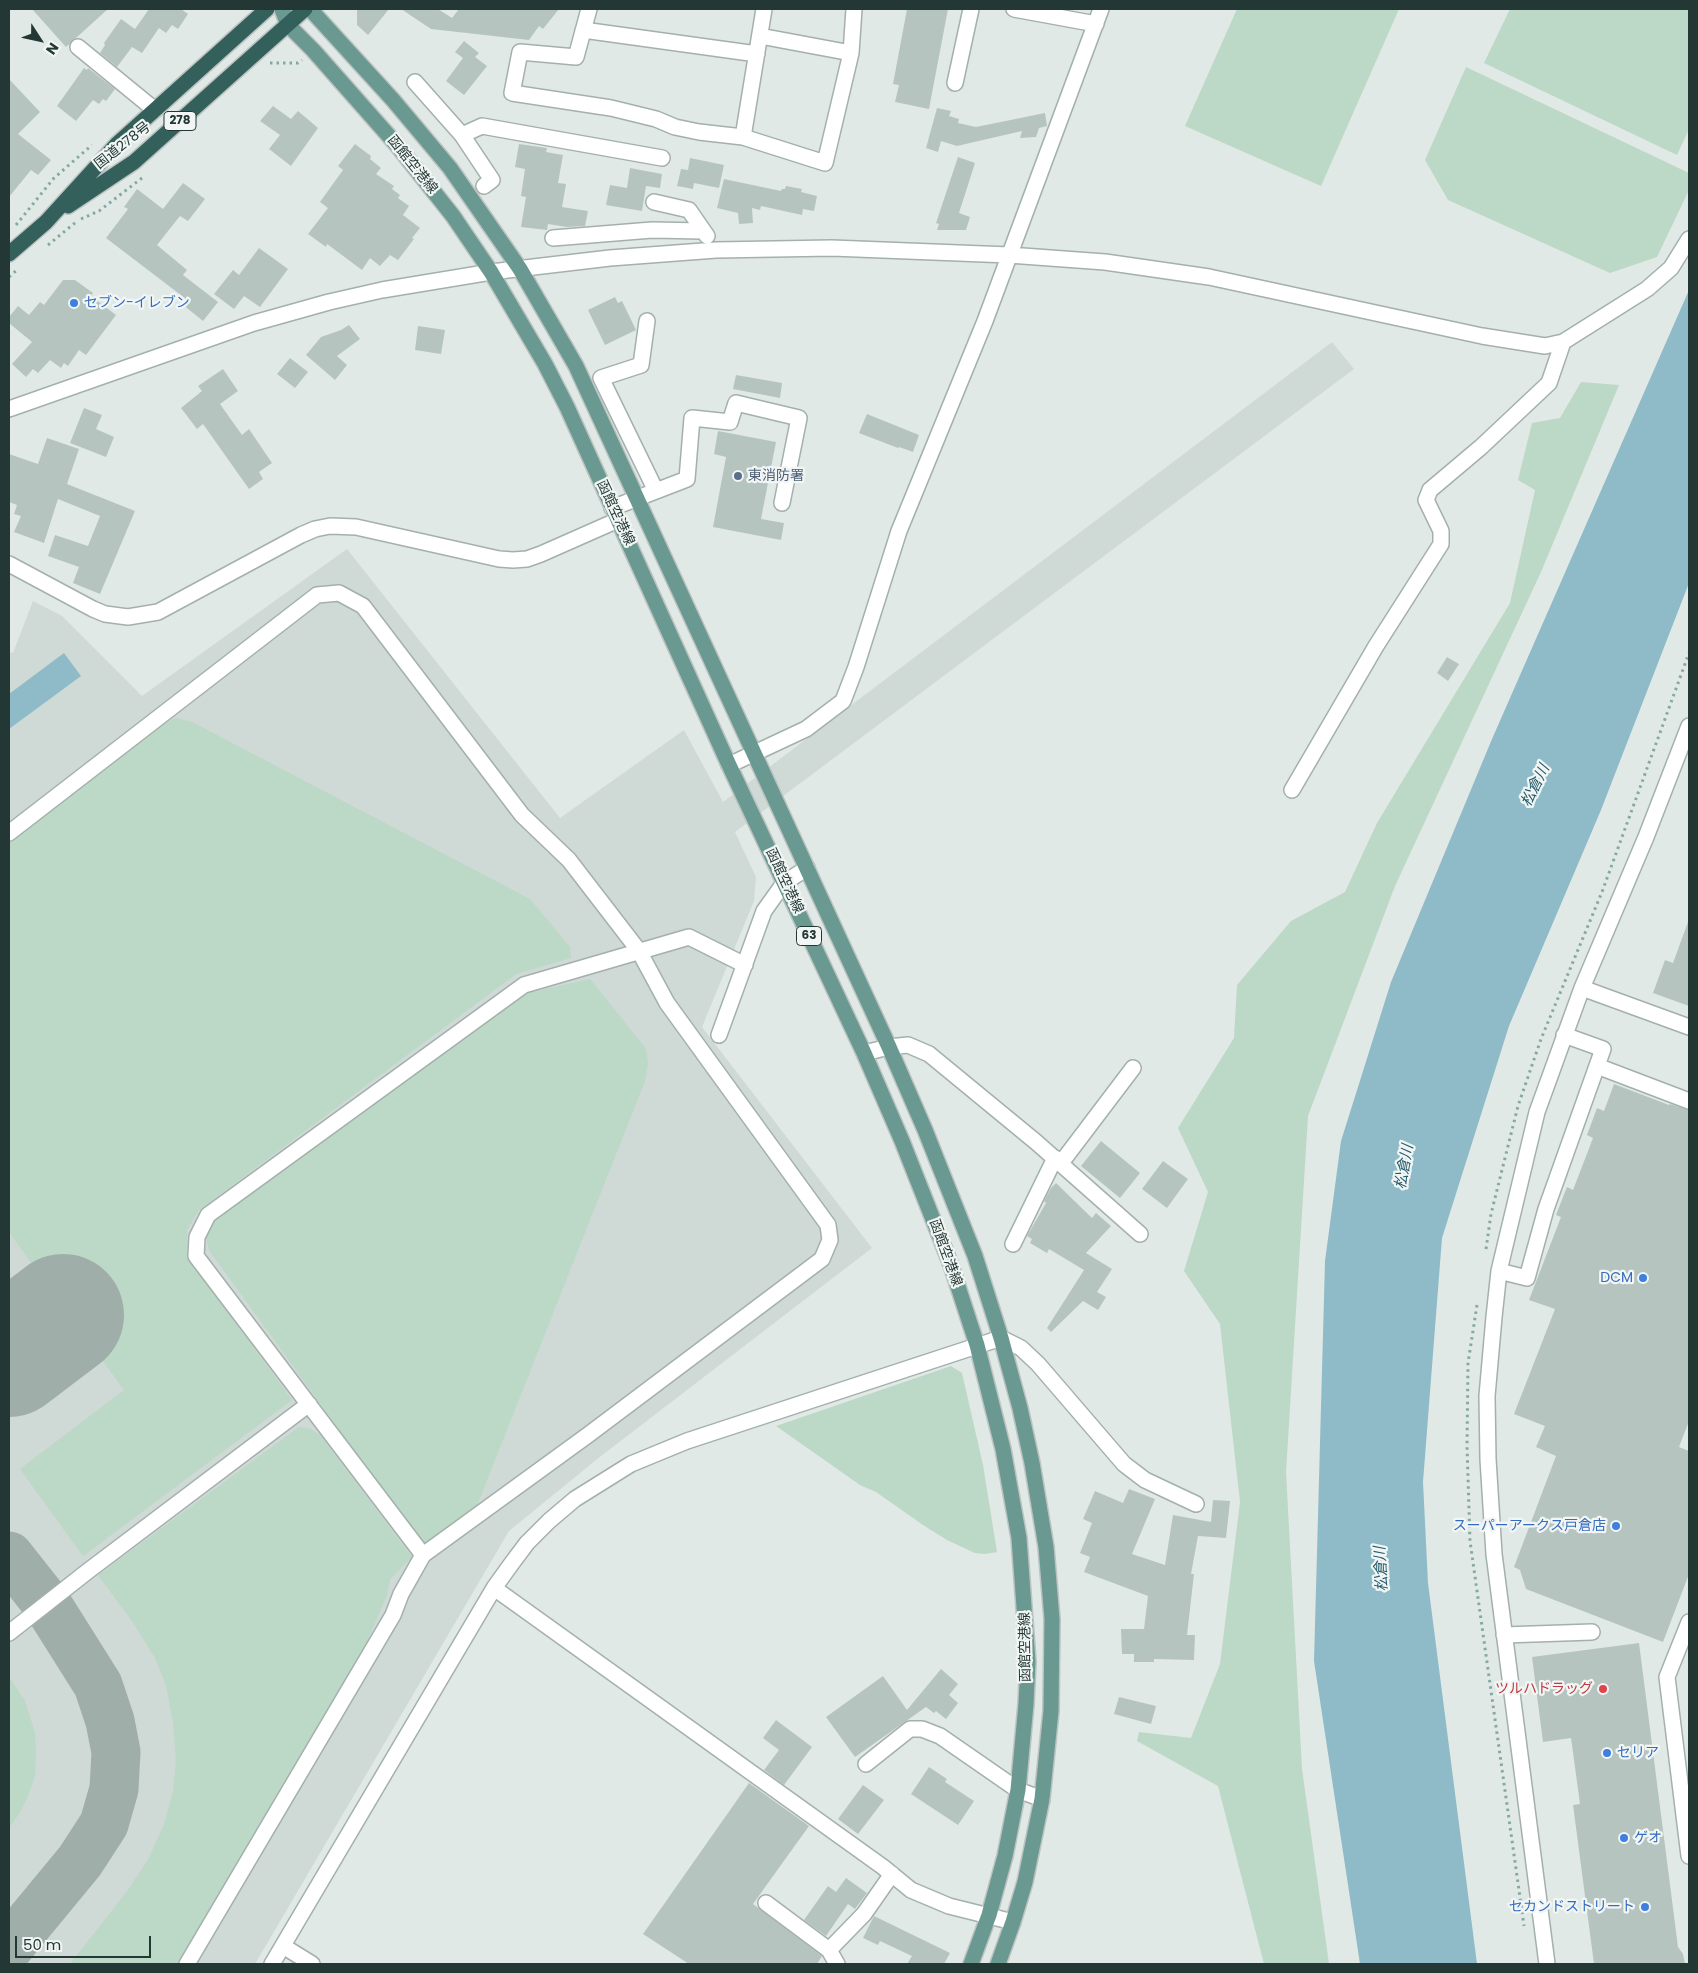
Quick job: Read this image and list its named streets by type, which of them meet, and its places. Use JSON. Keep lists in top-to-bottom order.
{
  "streets": {
    "highway": ["278", "国道278号"],
    "main road": ["函館空港線", "63"]
  },
  "crossings": [
    ["国道278号", "函館空港線"]
  ],
  "water": ["松倉川"],
  "places": [
    "セブン-イレブン",
    "東消防署",
    "DCM",
    "スーパーアークス戸倉店",
    "ツルハドラッグ",
    "セリア",
    "ゲオ",
    "セカンドストリート"
  ],
  "scale_bar": "50 m",
  "north": "bottom right"
}
